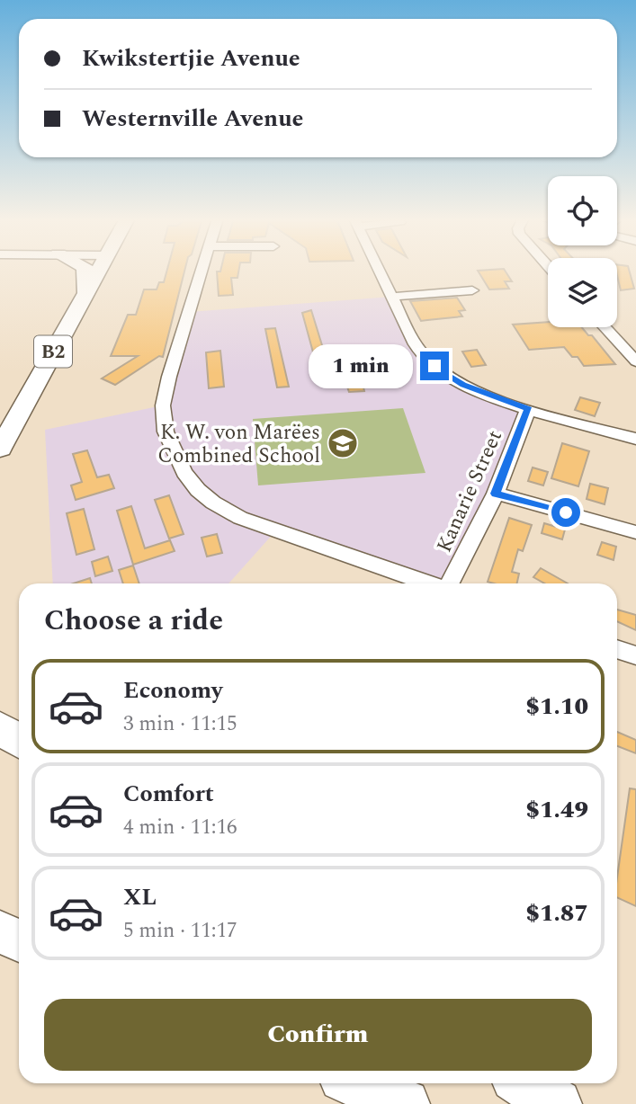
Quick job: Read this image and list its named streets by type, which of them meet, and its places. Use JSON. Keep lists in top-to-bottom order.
{
  "streets": {
    "highway": ["B2"],
    "street": ["Kanarie Street"]
  },
  "places": {
    "school or university": ["K. W. von Marëes Combined School"]
  },
  "page": {
    "banner": ["Kwikstertjie Avenue", "Westernville Avenue"],
    "bubble": "1 min",
    "heading": "Choose a ride",
    "list": [
      {
        "name": "Economy",
        "note": "3 min · 11:15",
        "value": "$1.10"
      },
      {
        "name": "Comfort",
        "note": "4 min · 11:16",
        "value": "$1.49"
      },
      {
        "name": "XL",
        "note": "5 min · 11:17",
        "value": "$1.87"
      }
    ],
    "buttons": "Confirm"
  }
}
